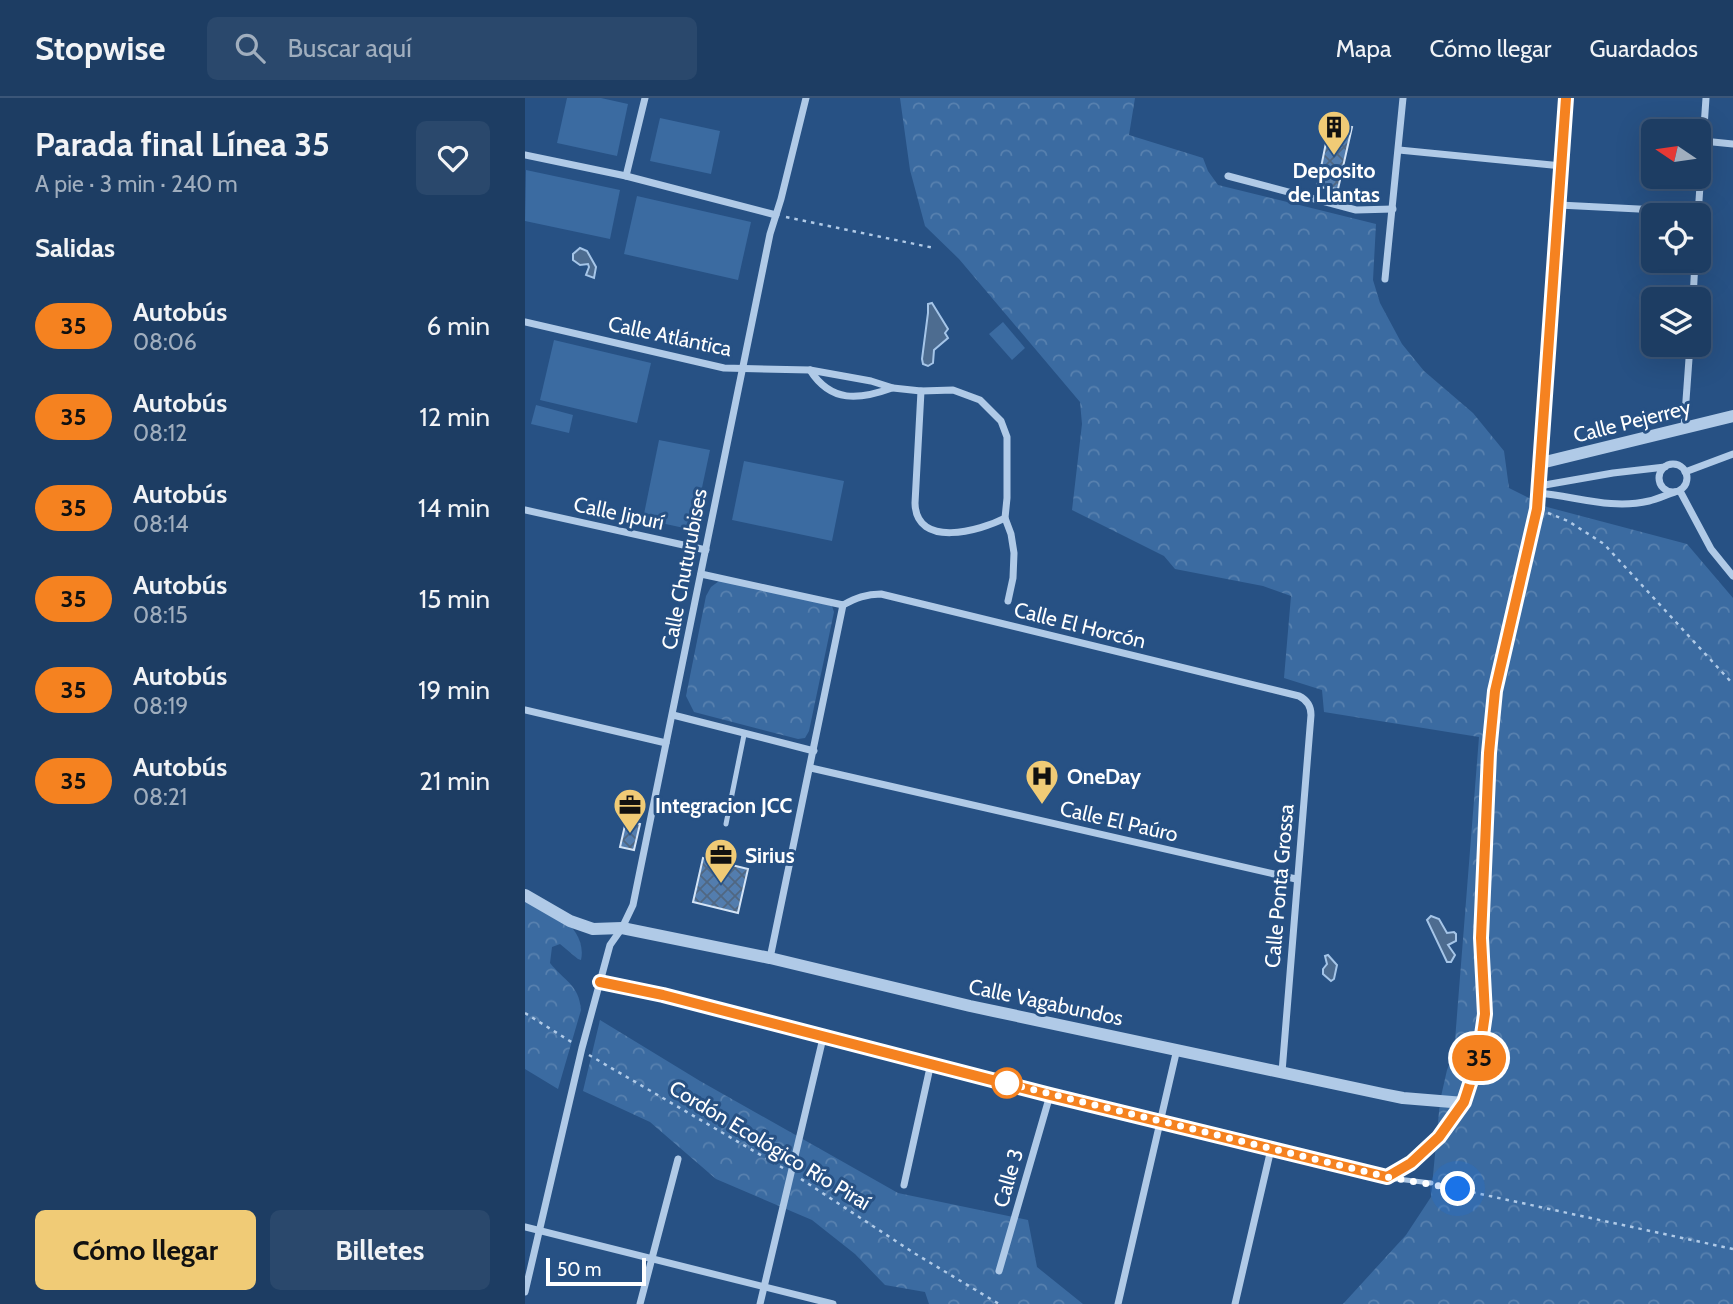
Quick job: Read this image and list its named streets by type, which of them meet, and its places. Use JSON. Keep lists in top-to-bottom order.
{
  "streets": {
    "street": [
      "Calle Atlántica",
      "Calle Pejerrey",
      "Calle Jipurí",
      "Calle Chuturubises",
      "Calle El Horcón",
      "Calle El Paúro",
      "Calle Ponta Grossa",
      "Calle Vagabundos",
      "Calle 3"
    ],
    "path": ["Cordón Ecológico Río Piraí"]
  },
  "crossings": [
    ["Calle Atlántica", "Calle Chuturubises"],
    ["Calle Jipurí", "Calle Chuturubises"],
    ["Calle Chuturubises", "Calle Vagabundos"],
    ["Calle Chuturubises", "Cordón Ecológico Río Piraí"],
    ["Calle El Horcón", "Calle Ponta Grossa"],
    ["Calle El Paúro", "Calle Ponta Grossa"],
    ["Calle Ponta Grossa", "Calle Vagabundos"]
  ],
  "places": {
    "building": ["Deposito de Llantas"],
    "hospital": ["OneDay"],
    "office": ["Integracion JCC", "Sirius"]
  },
  "lines": ["bus line 35"],
  "scale_bar": "50 m",
  "north": "left",
  "page": {
    "header": "Stopwise",
    "search": "Buscar aquí",
    "nav": ["Mapa", "Cómo llegar", "Guardados"],
    "heading": [
      ["Parada final Línea 35", "A pie · 3 min · 240 m"],
      "Salidas"
    ],
    "on_map": "35",
    "list": [
      {
        "mark": "35",
        "name": "Autobús",
        "note": "08:06",
        "value": "6 min"
      },
      {
        "mark": "35",
        "name": "Autobús",
        "note": "08:12",
        "value": "12 min"
      },
      {
        "mark": "35",
        "name": "Autobús",
        "note": "08:14",
        "value": "14 min"
      },
      {
        "mark": "35",
        "name": "Autobús",
        "note": "08:15",
        "value": "15 min"
      },
      {
        "mark": "35",
        "name": "Autobús",
        "note": "08:19",
        "value": "19 min"
      },
      {
        "mark": "35",
        "name": "Autobús",
        "note": "08:21",
        "value": "21 min"
      }
    ],
    "buttons": ["Cómo llegar", "Billetes"],
    "scale": "50 m"
  }
}
